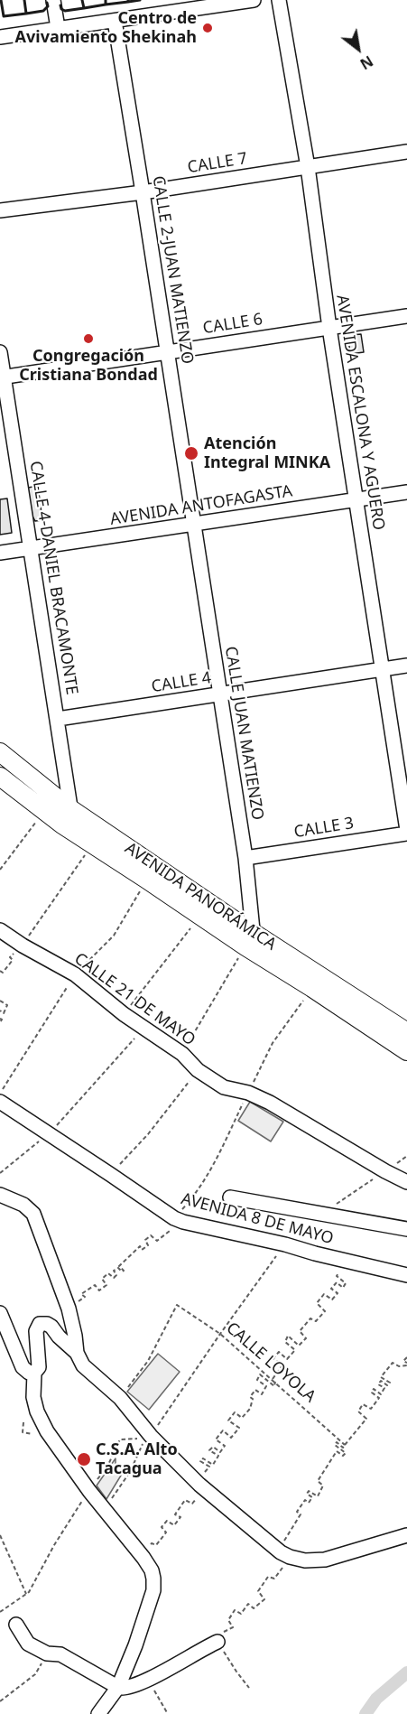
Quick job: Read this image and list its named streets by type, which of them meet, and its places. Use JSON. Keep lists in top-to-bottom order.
{
  "streets": {
    "main road": ["AVENIDA PANORÁMICA"],
    "street": [
      "CALLE 7",
      "CALLE 2-JUAN MATIENZO",
      "CALLE 6",
      "AVENIDA ESCALONA Y AGUERO",
      "AVENIDA ANTOFAGASTA",
      "CALLE 4-DANIEL BRACAMONTE",
      "CALLE 4",
      "CALLE JUAN MATIENZO",
      "CALLE 3",
      "CALLE 21 DE MAYO",
      "AVENIDA 8 DE MAYO"
    ],
    "path": ["CALLE LOYOLA"]
  },
  "crossings": [
    ["CALLE 7", "CALLE 2-JUAN MATIENZO"],
    ["CALLE 7", "AVENIDA ESCALONA Y AGUERO"],
    ["CALLE 2-JUAN MATIENZO", "CALLE 6"],
    ["CALLE 2-JUAN MATIENZO", "AVENIDA ANTOFAGASTA"],
    ["CALLE 2-JUAN MATIENZO", "CALLE JUAN MATIENZO"],
    ["CALLE 6", "AVENIDA ESCALONA Y AGUERO"],
    ["CALLE 6", "CALLE 4-DANIEL BRACAMONTE"],
    ["AVENIDA ESCALONA Y AGUERO", "AVENIDA ANTOFAGASTA"],
    ["AVENIDA ESCALONA Y AGUERO", "CALLE 4"],
    ["AVENIDA ESCALONA Y AGUERO", "CALLE 3"],
    ["AVENIDA ANTOFAGASTA", "CALLE 4-DANIEL BRACAMONTE"],
    ["AVENIDA ANTOFAGASTA", "CALLE JUAN MATIENZO"],
    ["CALLE 4-DANIEL BRACAMONTE", "CALLE 4"],
    ["CALLE 4-DANIEL BRACAMONTE", "AVENIDA PANORÁMICA"],
    ["CALLE 4", "CALLE JUAN MATIENZO"],
    ["CALLE JUAN MATIENZO", "CALLE 3"],
    ["CALLE JUAN MATIENZO", "AVENIDA PANORÁMICA"]
  ],
  "places": [
    "Centro de Avivamiento Shekinah",
    "Congregación Cristiana Bondad",
    "Atención Integral MINKA",
    "C.S.A. Alto Tacagua"
  ],
  "north": "bottom right"
}
